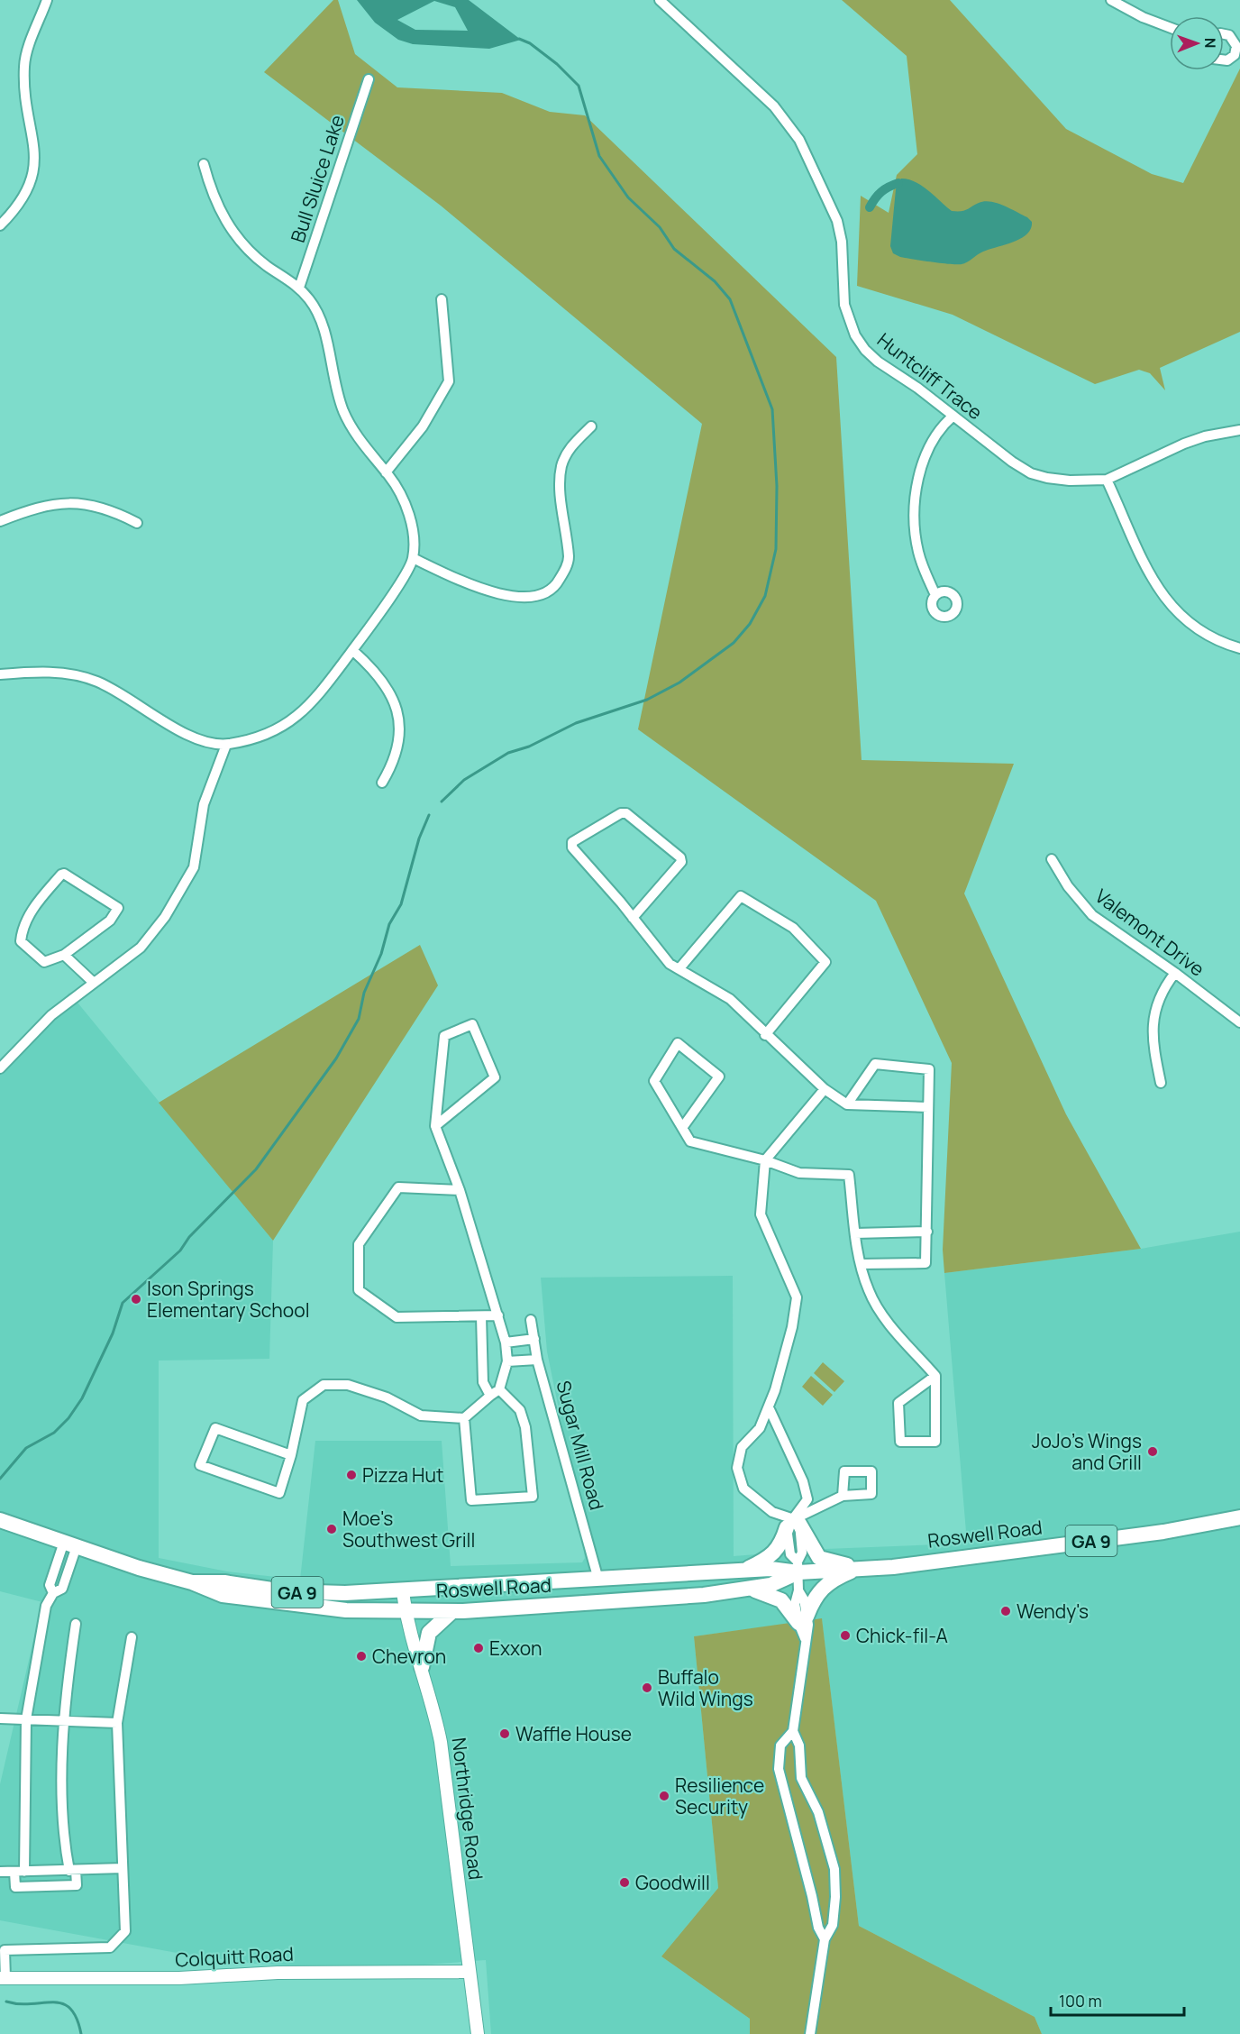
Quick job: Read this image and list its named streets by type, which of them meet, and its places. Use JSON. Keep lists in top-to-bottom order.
{
  "streets": {
    "main road": ["Roswell Road", "GA 9"],
    "street": [
      "Bull Sluice Lake",
      "Huntcliff Trace",
      "Valemont Drive",
      "Sugar Mill Road",
      "Northridge Road",
      "Colquitt Road"
    ]
  },
  "crossings": [
    ["Sugar Mill Road", "Roswell Road"],
    ["Roswell Road", "Northridge Road"],
    ["Northridge Road", "Colquitt Road"]
  ],
  "places": [
    "Ison Springs Elementary School",
    "JoJo's Wings and Grill",
    "Pizza Hut",
    "Moe's Southwest Grill",
    "Wendy's",
    "Chick-fil-A",
    "Exxon",
    "Chevron",
    "Buffalo Wild Wings",
    "Waffle House",
    "Resilience Security",
    "Goodwill"
  ],
  "scale_bar": "100 m",
  "north": "right"
}
